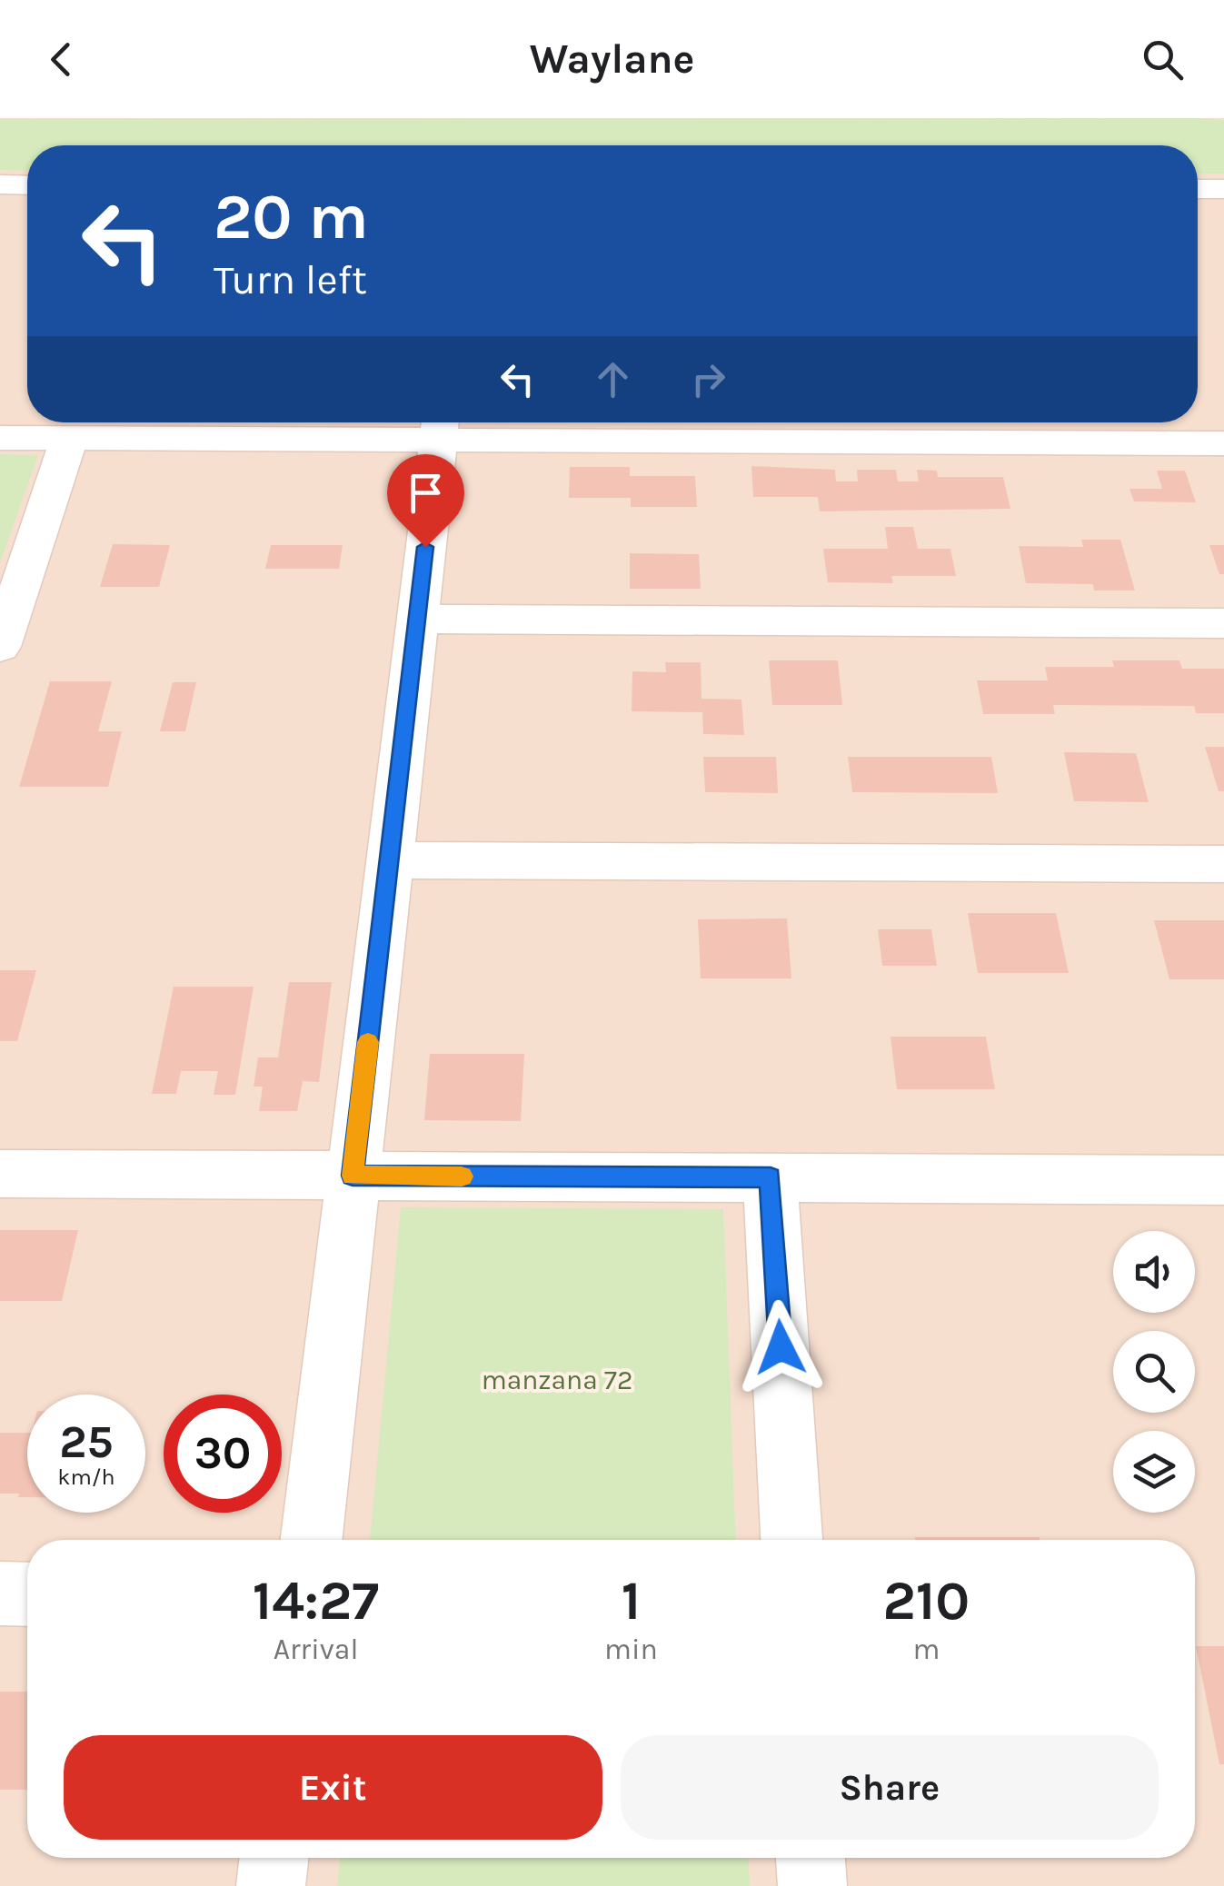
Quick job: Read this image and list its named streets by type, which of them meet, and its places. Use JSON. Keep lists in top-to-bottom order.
{
  "parks": ["manzana 72"],
  "page": {
    "header": "Waylane",
    "turn": ["20 m", "Turn left"],
    "speed": "25 km/h",
    "limit": "30",
    "eta": [
      "14:27",
      "Arrival",
      "1",
      "min",
      "210",
      "m"
    ],
    "buttons": ["Exit", "Share"]
  }
}
